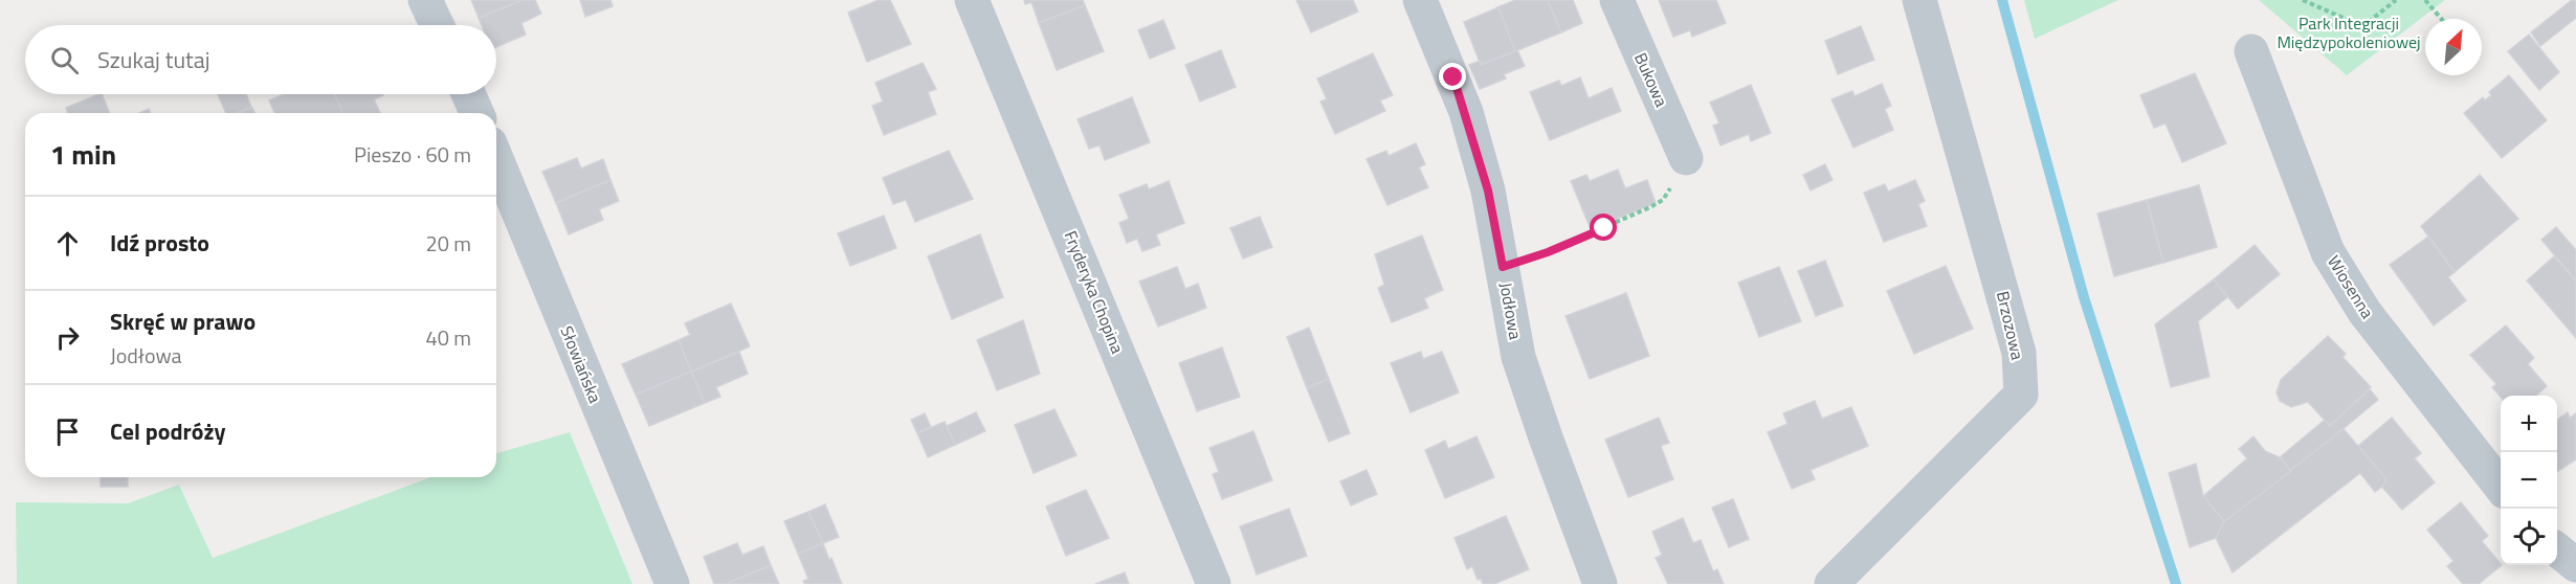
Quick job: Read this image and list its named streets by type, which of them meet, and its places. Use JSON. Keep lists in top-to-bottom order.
{
  "streets": {
    "street": [
      "Bukowa",
      "Wiosenna",
      "Fryderyka Chopina",
      "Jodłowa",
      "Brzozowa",
      "Słowiańska"
    ]
  },
  "parks": ["Park Integracji Międzypokoleniowej"],
  "north": "top right",
  "page": {
    "search": "Szukaj tutaj",
    "heading": ["1 min", "Pieszo · 60 m"],
    "list": [
      ["Idź prosto", "20 m"],
      ["Skręć w prawo", "Jodłowa", "40 m"],
      "Cel podróży"
    ],
    "map_buttons": ["+", "−"]
  }
}
